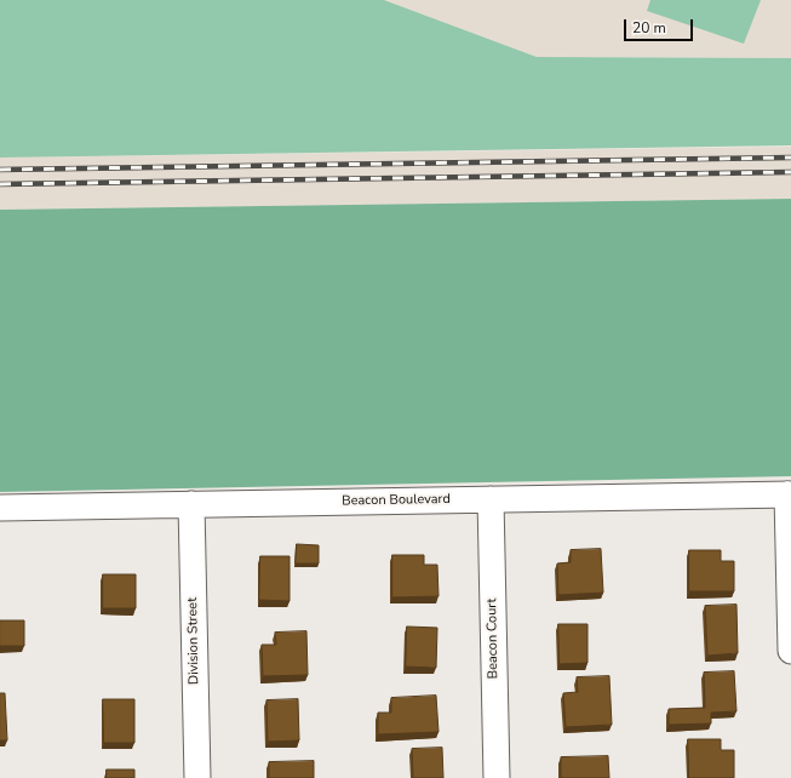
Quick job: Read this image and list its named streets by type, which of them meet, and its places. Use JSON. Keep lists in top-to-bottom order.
{
  "streets": {
    "street": ["Beacon Boulevard", "Beacon Court", "Division Street"]
  },
  "crossings": [
    ["Beacon Boulevard", "Beacon Court"],
    ["Beacon Boulevard", "Division Street"]
  ],
  "scale_bar": "20 m"
}
